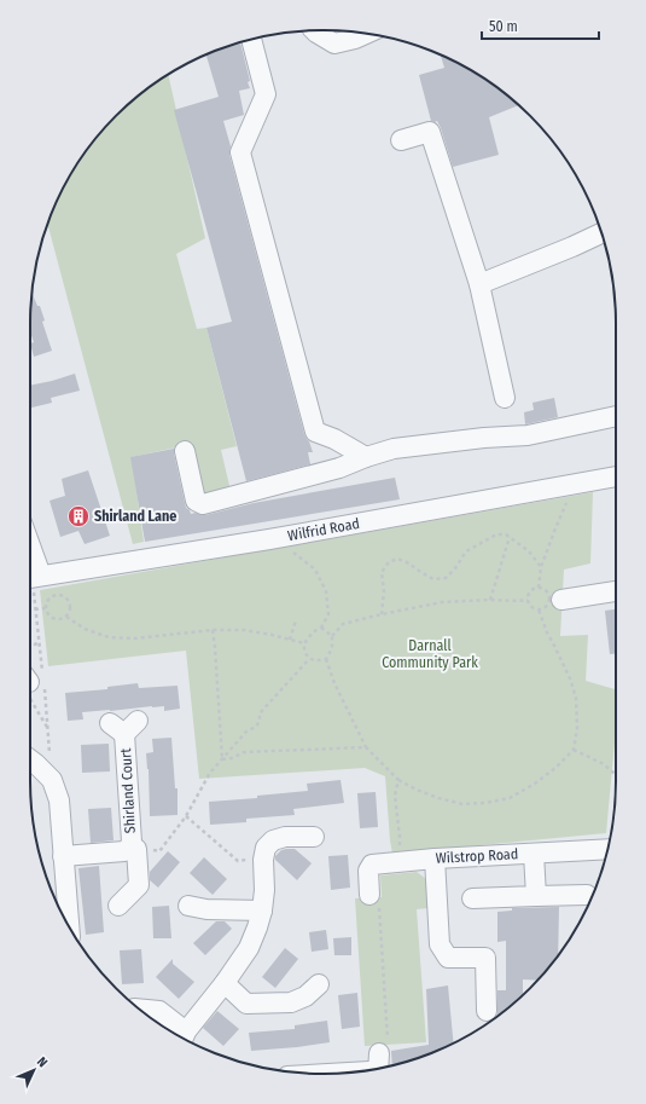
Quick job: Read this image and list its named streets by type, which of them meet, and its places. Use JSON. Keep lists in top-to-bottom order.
{
  "streets": {
    "street": ["Wilfrid Road", "Shirland Court", "Wilstrop Road"]
  },
  "parks": ["Darnall Community Park"],
  "places": {
    "building": ["Shirland Lane"]
  },
  "scale_bar": "50 m",
  "north": "top right"
}
